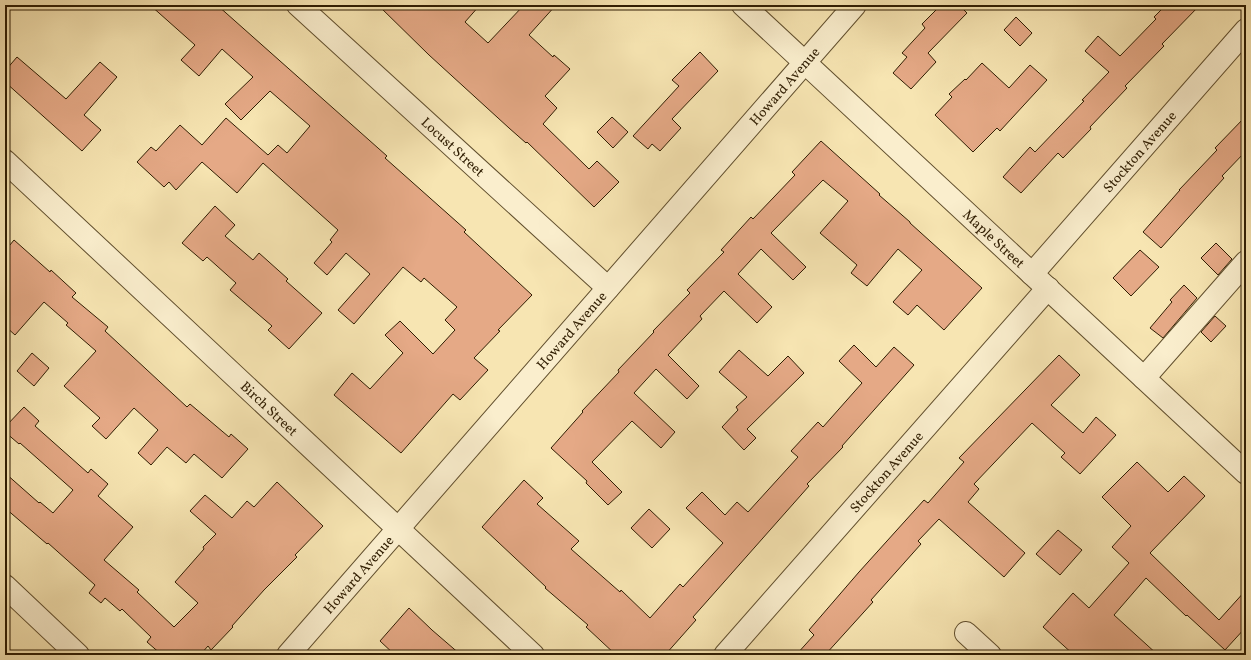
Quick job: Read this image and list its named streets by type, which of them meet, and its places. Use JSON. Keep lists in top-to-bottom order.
{
  "streets": {
    "street": [
      "Howard Avenue",
      "Locust Street",
      "Stockton Avenue",
      "Maple Street",
      "Birch Street"
    ]
  },
  "crossings": [
    ["Howard Avenue", "Locust Street"],
    ["Howard Avenue", "Maple Street"],
    ["Howard Avenue", "Birch Street"],
    ["Stockton Avenue", "Maple Street"]
  ]
}
